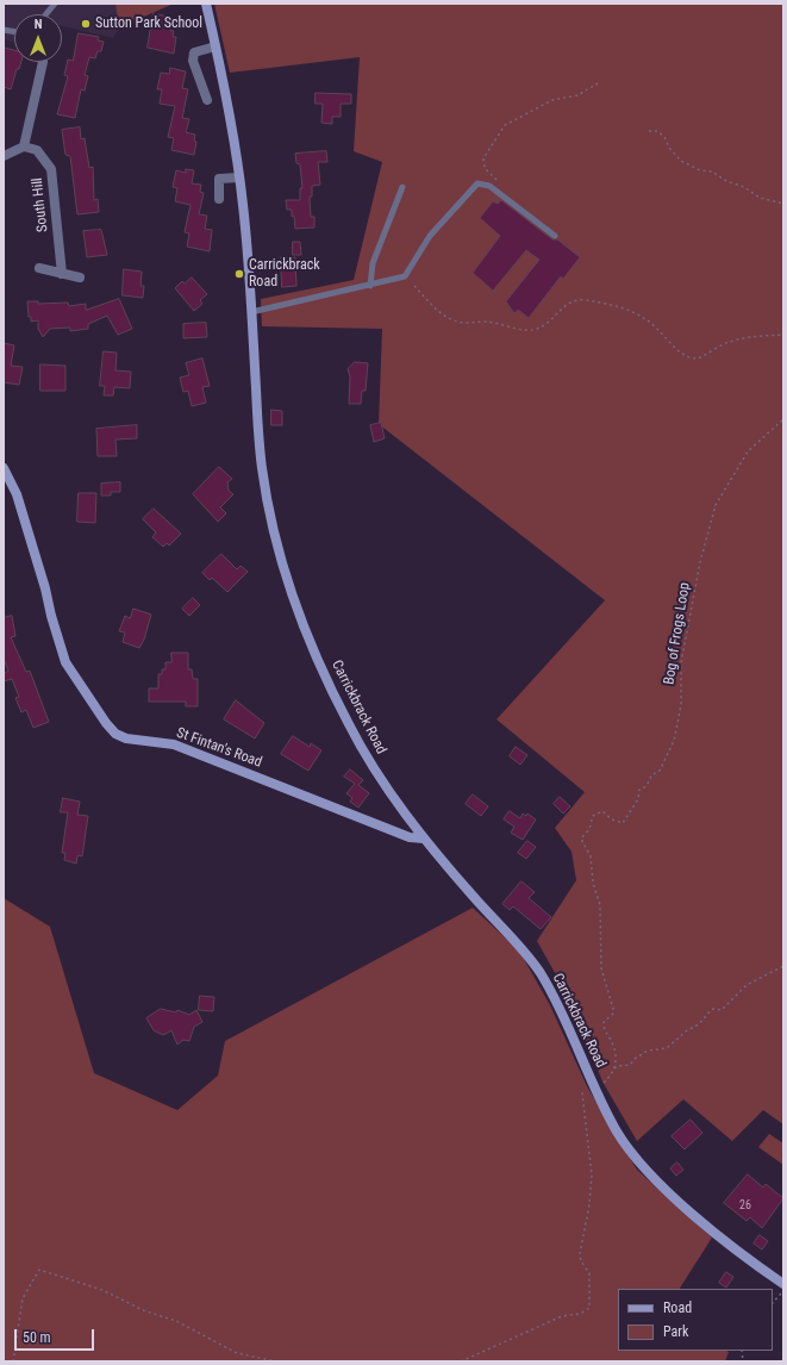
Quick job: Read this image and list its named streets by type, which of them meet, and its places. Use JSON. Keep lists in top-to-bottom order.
{
  "streets": {
    "main road": ["Carrickbrack Road", "St Fintan's Road"],
    "street": ["South Hill"],
    "path": ["Bog of Frogs Loop"]
  },
  "crossings": [
    ["Carrickbrack Road", "St Fintan's Road"]
  ],
  "places": ["Sutton Park School", "Carrickbrack Road"],
  "house_numbers": ["26"],
  "legend": ["Road", "Park"],
  "scale_bar": "50 m",
  "north": "top"
}
